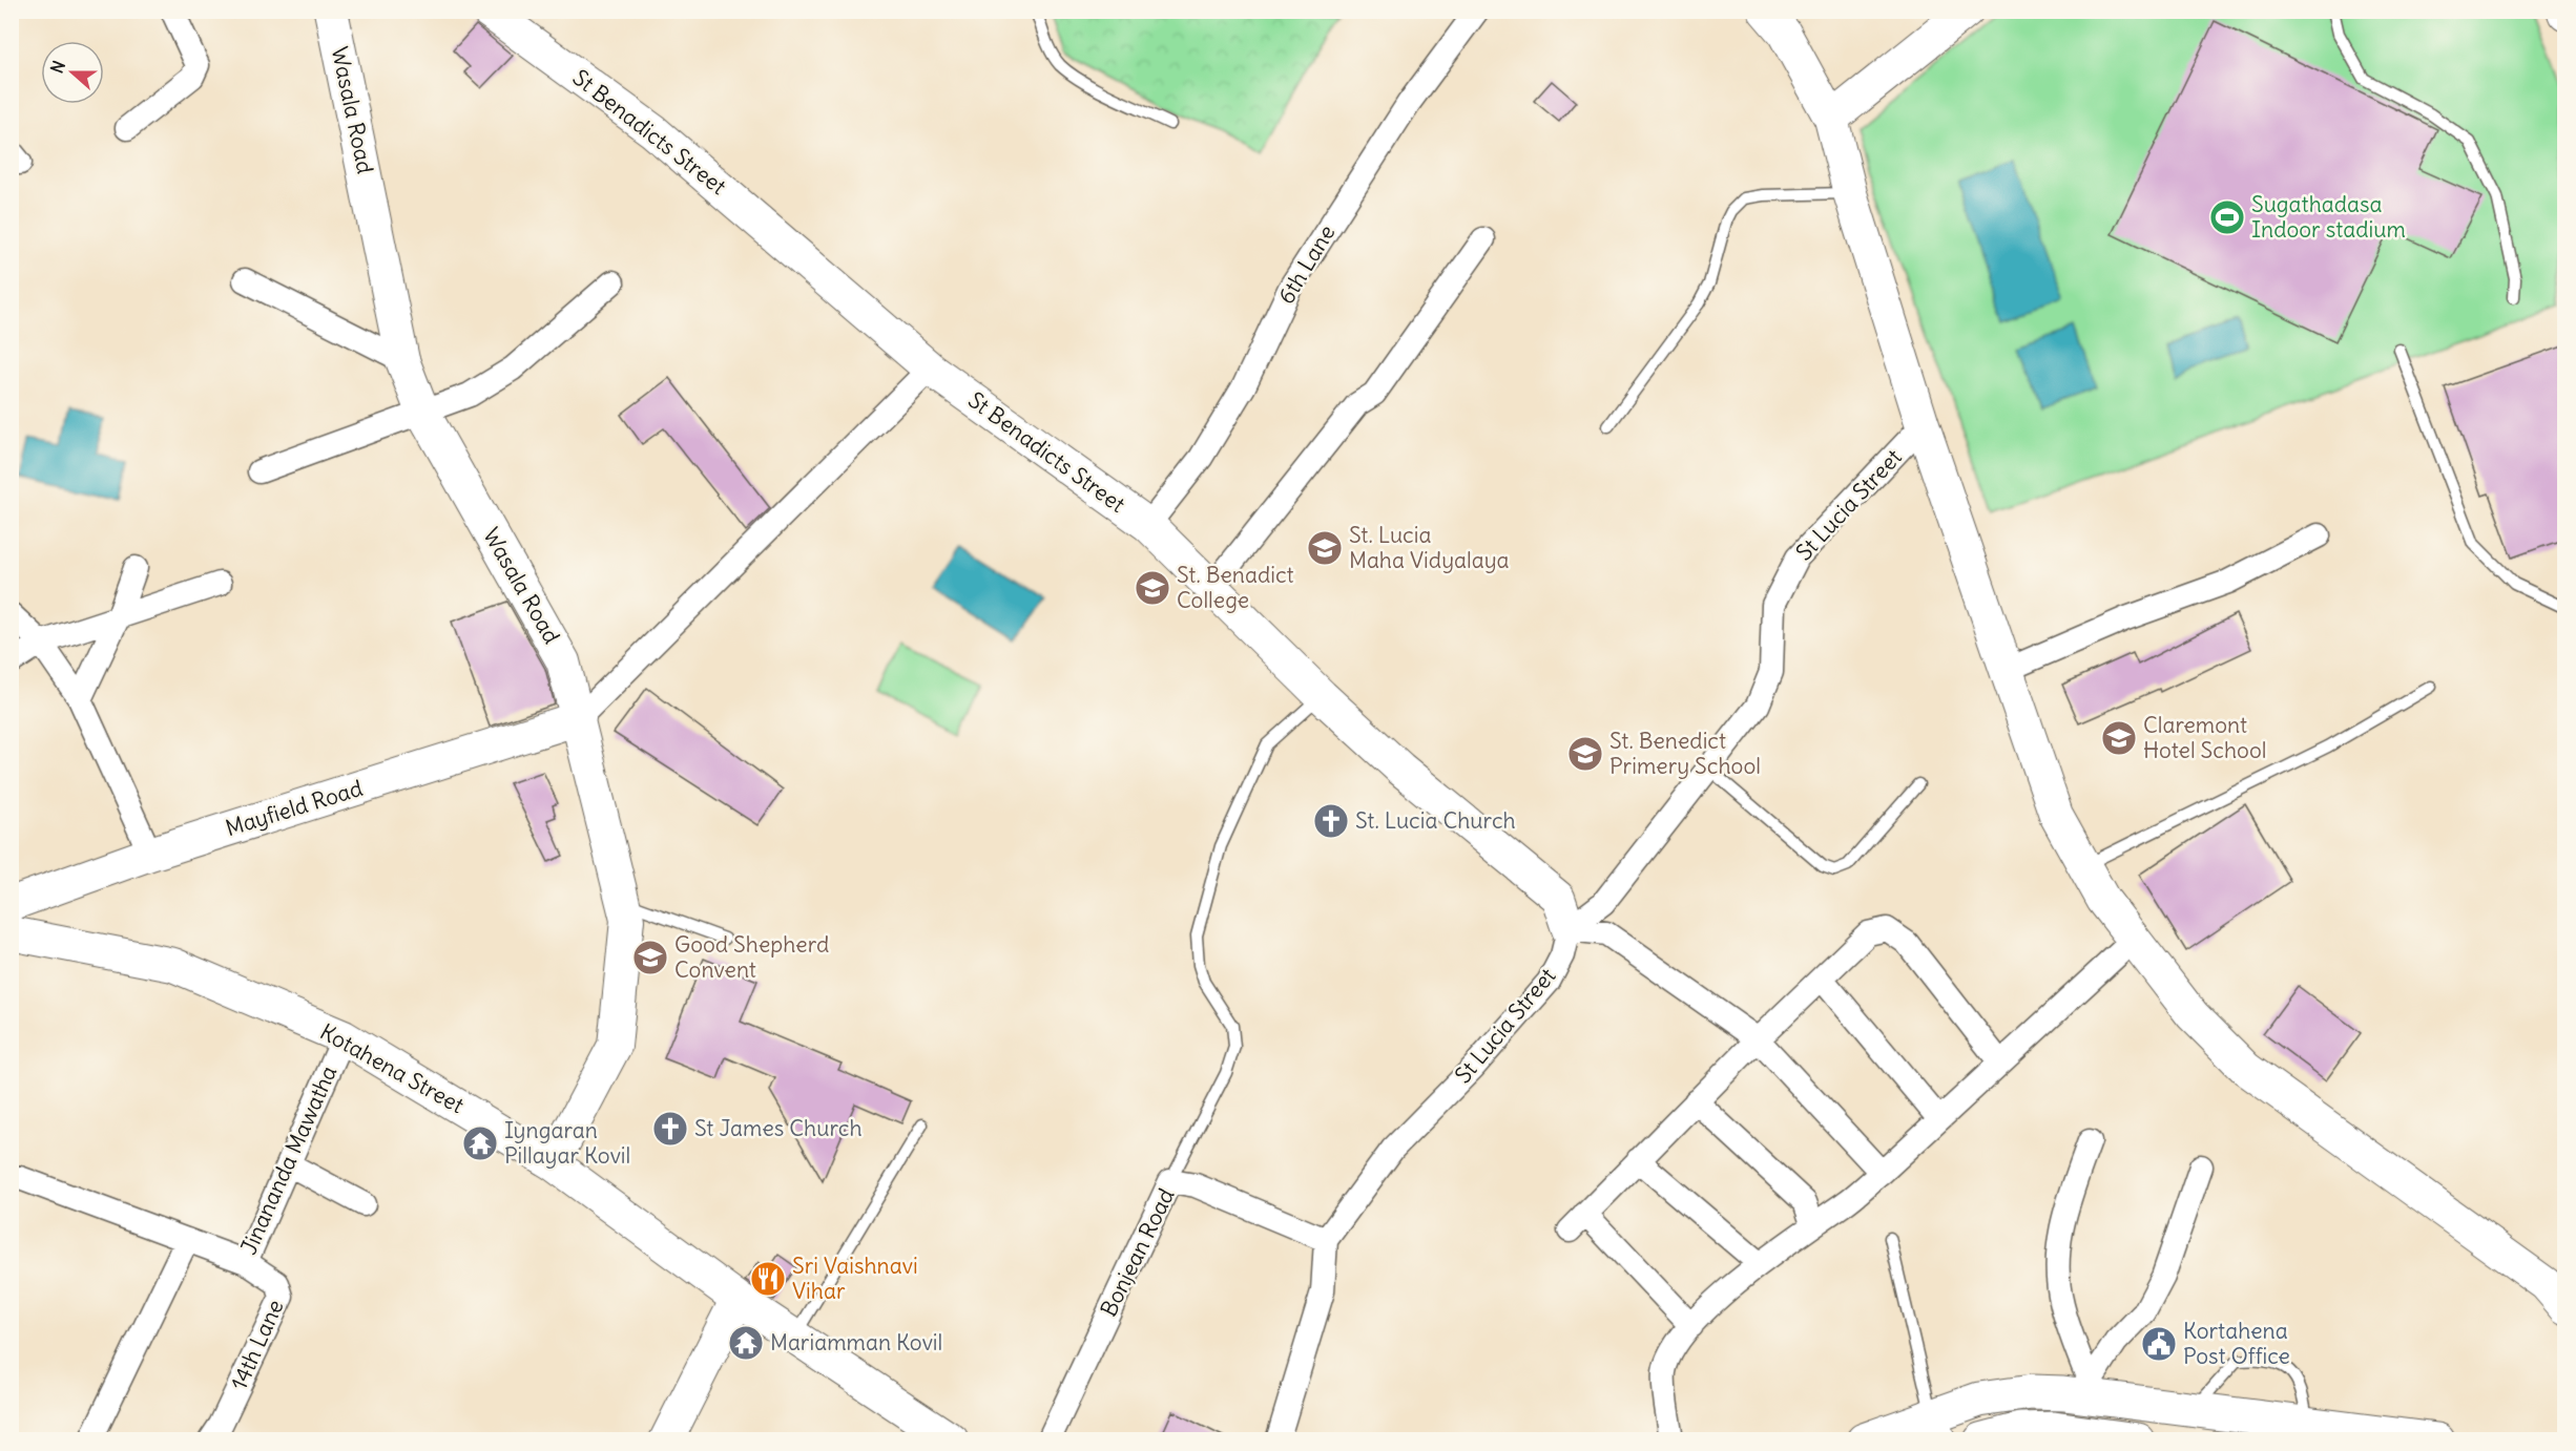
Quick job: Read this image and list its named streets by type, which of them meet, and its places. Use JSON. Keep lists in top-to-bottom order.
{
  "streets": {
    "street": [
      "Wasala Road",
      "St Benadicts Street",
      "6th Lane",
      "St Lucia Street",
      "Mayfield Road",
      "Kotahena Street",
      "Jinananda Mawatha",
      "Bonjean Road",
      "14th Lane"
    ]
  },
  "crossings": [
    ["Wasala Road", "Mayfield Road"],
    ["Wasala Road", "Kotahena Street"],
    ["St Benadicts Street", "6th Lane"],
    ["St Benadicts Street", "St Lucia Street"],
    ["St Lucia Street", "Bonjean Road"],
    ["Kotahena Street", "Jinananda Mawatha"],
    ["Jinananda Mawatha", "14th Lane"]
  ],
  "places": {
    "sports": ["Sugathadasa Indoor stadium"],
    "school or university": [
      "St. Lucia Maha Vidyalaya",
      "St. Benadict College",
      "Claremont Hotel School",
      "St. Benedict Primery School",
      "Good Shepherd Convent"
    ],
    "church": ["St. Lucia Church", "St James Church"],
    "temple": ["Iyngaran Pillayar Kovil", "Mariamman Kovil"],
    "restaurant": ["Sri Vaishnavi Vihar"],
    "public building": ["Kortahena Post Office"]
  },
  "north": "left"
}
